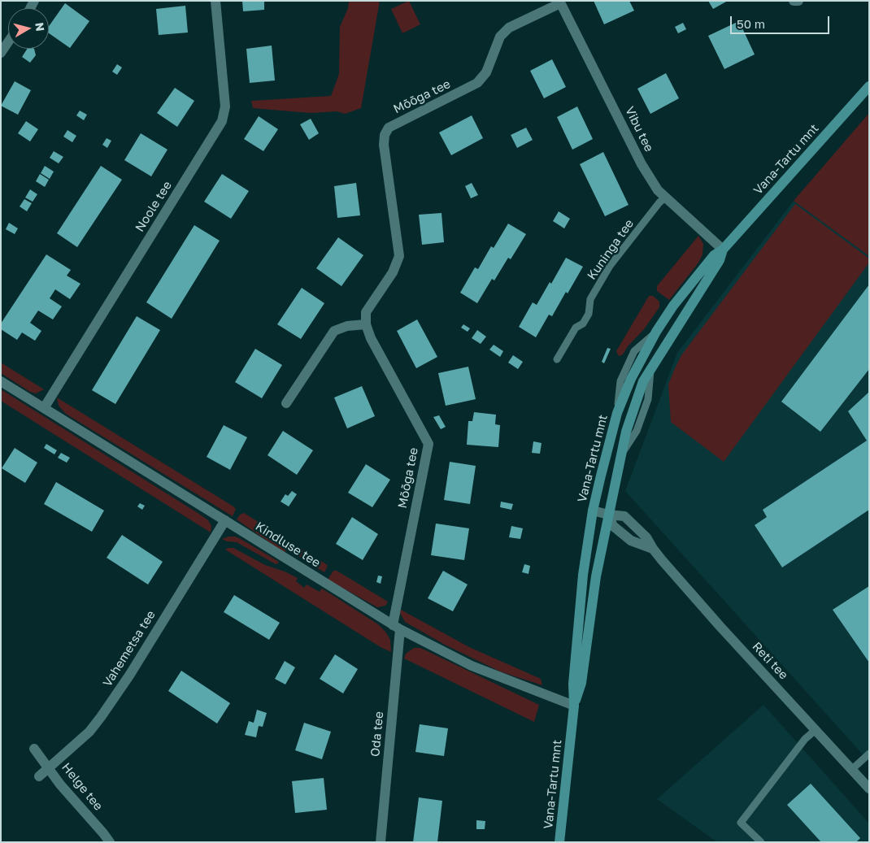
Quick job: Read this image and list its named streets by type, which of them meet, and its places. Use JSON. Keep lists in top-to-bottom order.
{
  "streets": {
    "street": [
      "Mõõga tee",
      "Vibu tee",
      "Vana-Tartu mnt",
      "Noole tee",
      "Kindluse tee",
      "Vahemetsa tee",
      "Reti tee",
      "Oda tee",
      "Helge tee"
    ],
    "lane": ["Kuninga tee"]
  },
  "crossings": [
    ["Mõõga tee", "Vibu tee"],
    ["Mõõga tee", "Kindluse tee"],
    ["Mõõga tee", "Oda tee"],
    ["Vibu tee", "Vana-Tartu mnt"],
    ["Vibu tee", "Kuninga tee"],
    ["Vana-Tartu mnt", "Kindluse tee"],
    ["Vana-Tartu mnt", "Reti tee"],
    ["Noole tee", "Kindluse tee"],
    ["Kindluse tee", "Vahemetsa tee"],
    ["Kindluse tee", "Oda tee"],
    ["Vahemetsa tee", "Helge tee"]
  ],
  "scale_bar": "50 m",
  "north": "right"
}
